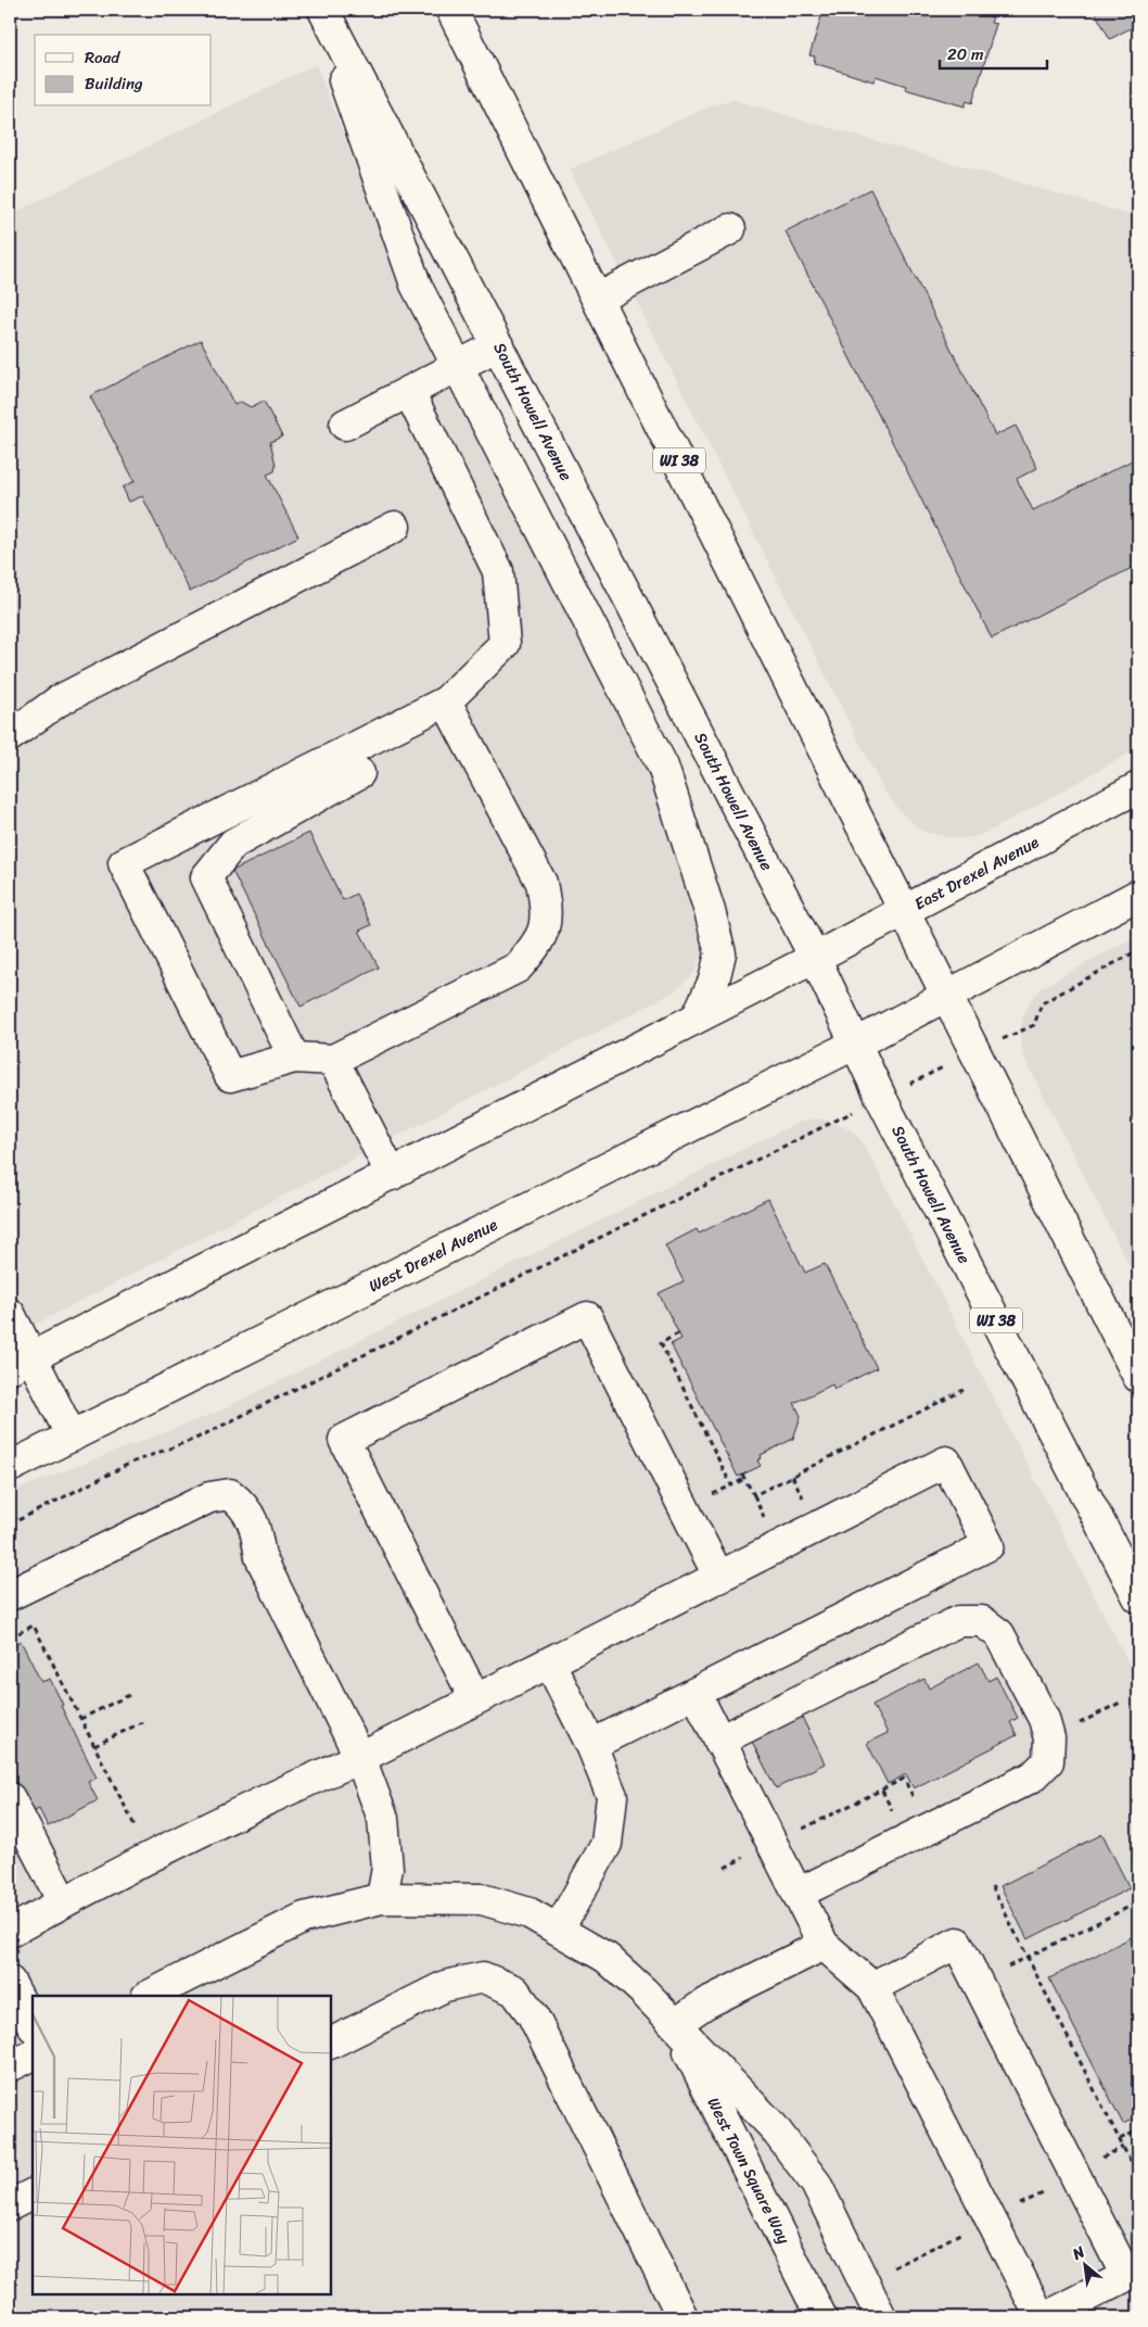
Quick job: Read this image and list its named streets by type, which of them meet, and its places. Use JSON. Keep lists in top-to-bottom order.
{
  "streets": {
    "main road": [
      "South Howell Avenue",
      "WI 38",
      "East Drexel Avenue",
      "West Drexel Avenue",
      "West Town Square Way"
    ]
  },
  "crossings": [
    ["South Howell Avenue", "East Drexel Avenue"],
    ["South Howell Avenue", "West Drexel Avenue"],
    ["WI 38", "East Drexel Avenue"]
  ],
  "legend": ["Road", "Building"],
  "scale_bar": "20 m",
  "north": "top left"
}
